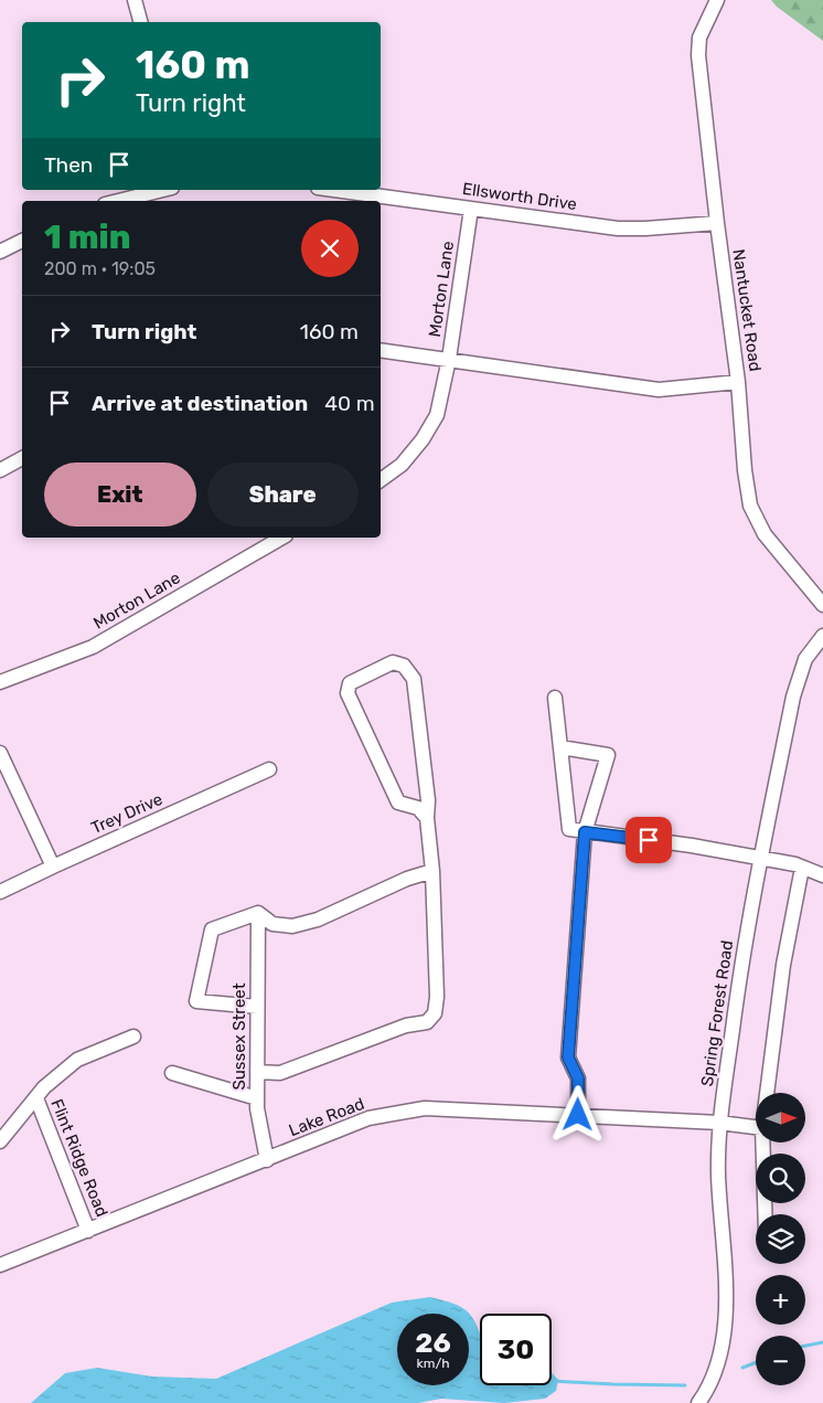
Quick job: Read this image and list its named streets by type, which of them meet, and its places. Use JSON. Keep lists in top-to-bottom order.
{
  "streets": {
    "street": [
      "Ellsworth Drive",
      "Morton Lane",
      "Nantucket Road",
      "Trey Drive",
      "Spring Forest Road",
      "Sussex Street",
      "Lake Road",
      "Flint Ridge Road"
    ]
  },
  "crossings": [
    ["Ellsworth Drive", "Morton Lane"],
    ["Ellsworth Drive", "Nantucket Road"],
    ["Spring Forest Road", "Lake Road"],
    ["Sussex Street", "Lake Road"],
    ["Lake Road", "Flint Ridge Road"]
  ],
  "north": "right",
  "page": {
    "turn": ["160 m", "Turn right"],
    "then": "Then",
    "heading": ["1 min", "200 m · 19:05"],
    "list": [
      {
        "name": "Turn right",
        "value": "160 m"
      },
      {
        "name": "Arrive at destination",
        "value": "40 m"
      }
    ],
    "buttons": ["Exit", "Share"],
    "map_buttons": ["+", "−"],
    "speed": "26 km/h",
    "limit": "30"
  }
}
